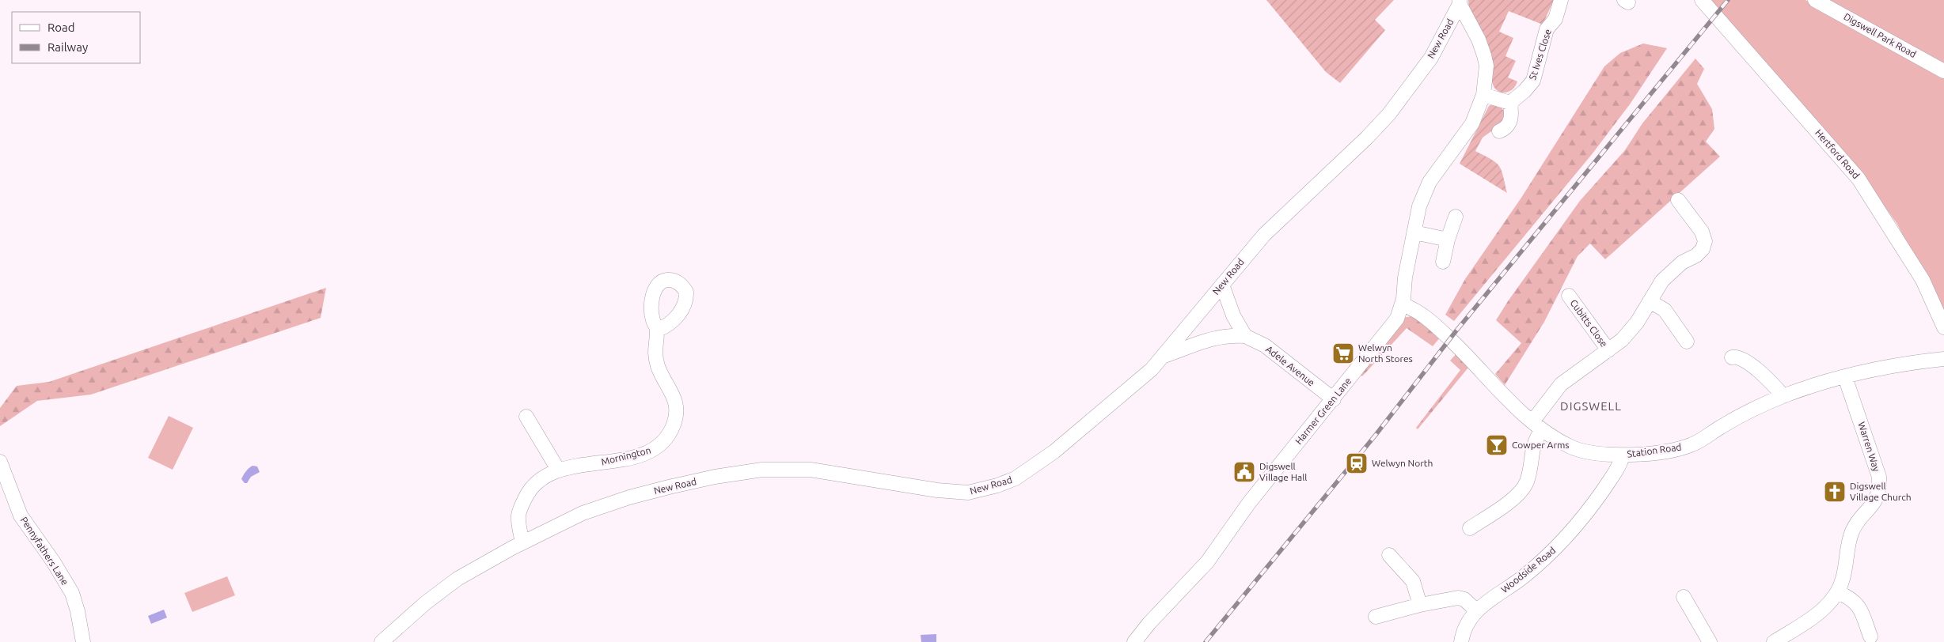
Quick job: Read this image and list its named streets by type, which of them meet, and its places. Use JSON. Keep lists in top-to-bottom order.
{
  "streets": {
    "street": [
      "Digswell Park Road",
      "New Road",
      "St Ives Close",
      "Hertford Road",
      "Cubitts Close",
      "Adele Avenue",
      "Harmer Green Lane",
      "Warren Way",
      "Station Road",
      "Mornington",
      "Pennyfathers Lane",
      "Woodside Road"
    ]
  },
  "crossings": [
    ["New Road", "Adele Avenue"],
    ["New Road", "Harmer Green Lane"],
    ["New Road", "Mornington"],
    ["Cubitts Close", "Station Road"],
    ["Adele Avenue", "Harmer Green Lane"],
    ["Harmer Green Lane", "Station Road"],
    ["Warren Way", "Station Road"],
    ["Station Road", "Woodside Road"]
  ],
  "districts": ["DIGSWELL"],
  "places": {
    "supermarket": ["Welwyn North Stores"],
    "bar": ["Cowper Arms"],
    "station": ["Welwyn North"],
    "public building": ["Digswell Village Hall"],
    "church": ["Digswell Village Church"]
  },
  "legend": ["Road", "Railway"]
}
